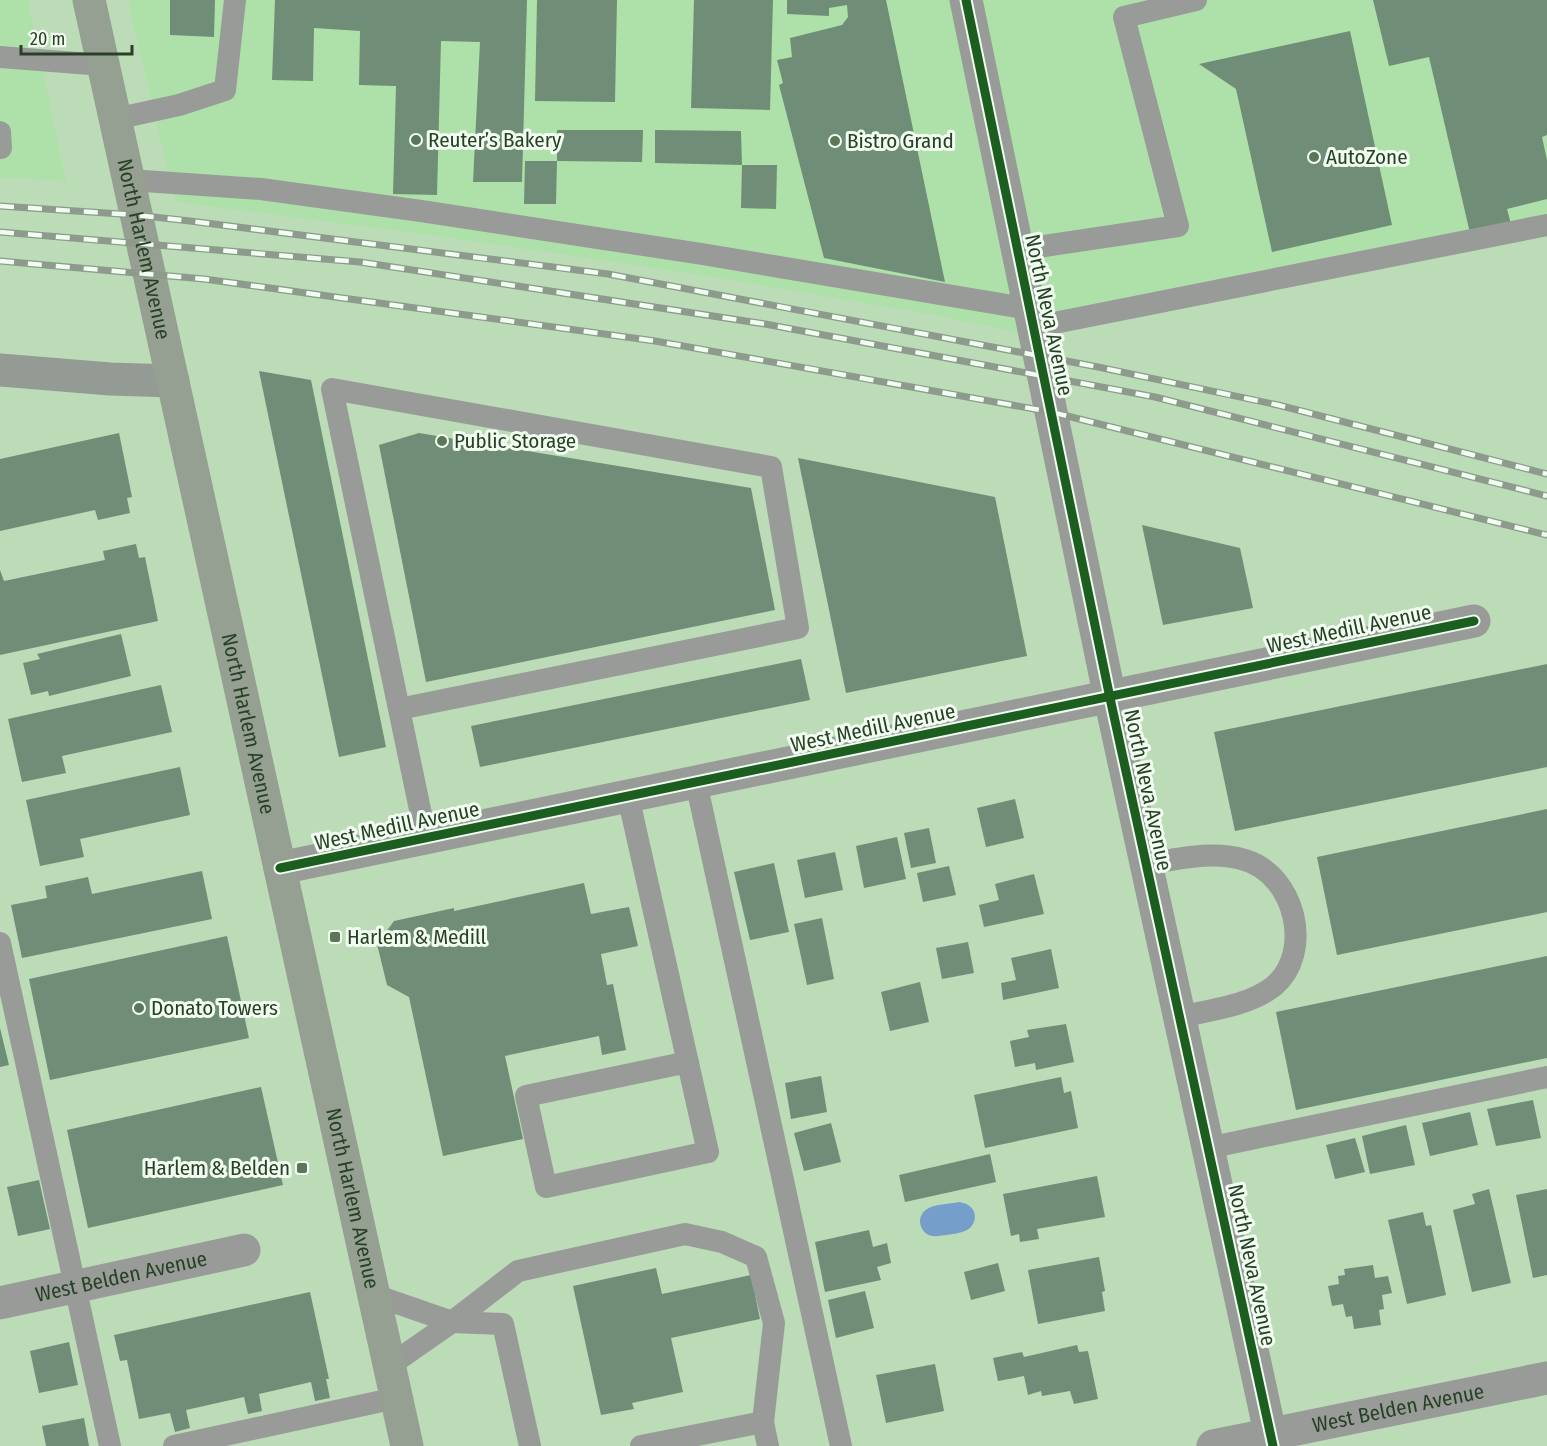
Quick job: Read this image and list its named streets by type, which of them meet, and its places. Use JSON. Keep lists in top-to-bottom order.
{
  "streets": {
    "main road": ["North Harlem Avenue"],
    "street": ["North Neva Avenue", "West Medill Avenue", "West Belden Avenue"]
  },
  "crossings": [
    ["North Harlem Avenue", "West Medill Avenue"],
    ["North Neva Avenue", "West Medill Avenue"],
    ["North Neva Avenue", "West Belden Avenue"]
  ],
  "places": {
    "other": [
      "Reuter’s Bakery",
      "Bistro Grand",
      "AutoZone",
      "Public Storage",
      "Donato Towers"
    ],
    "transit": ["Harlem & Medill", "Harlem & Belden"]
  },
  "scale_bar": "20 m"
}
